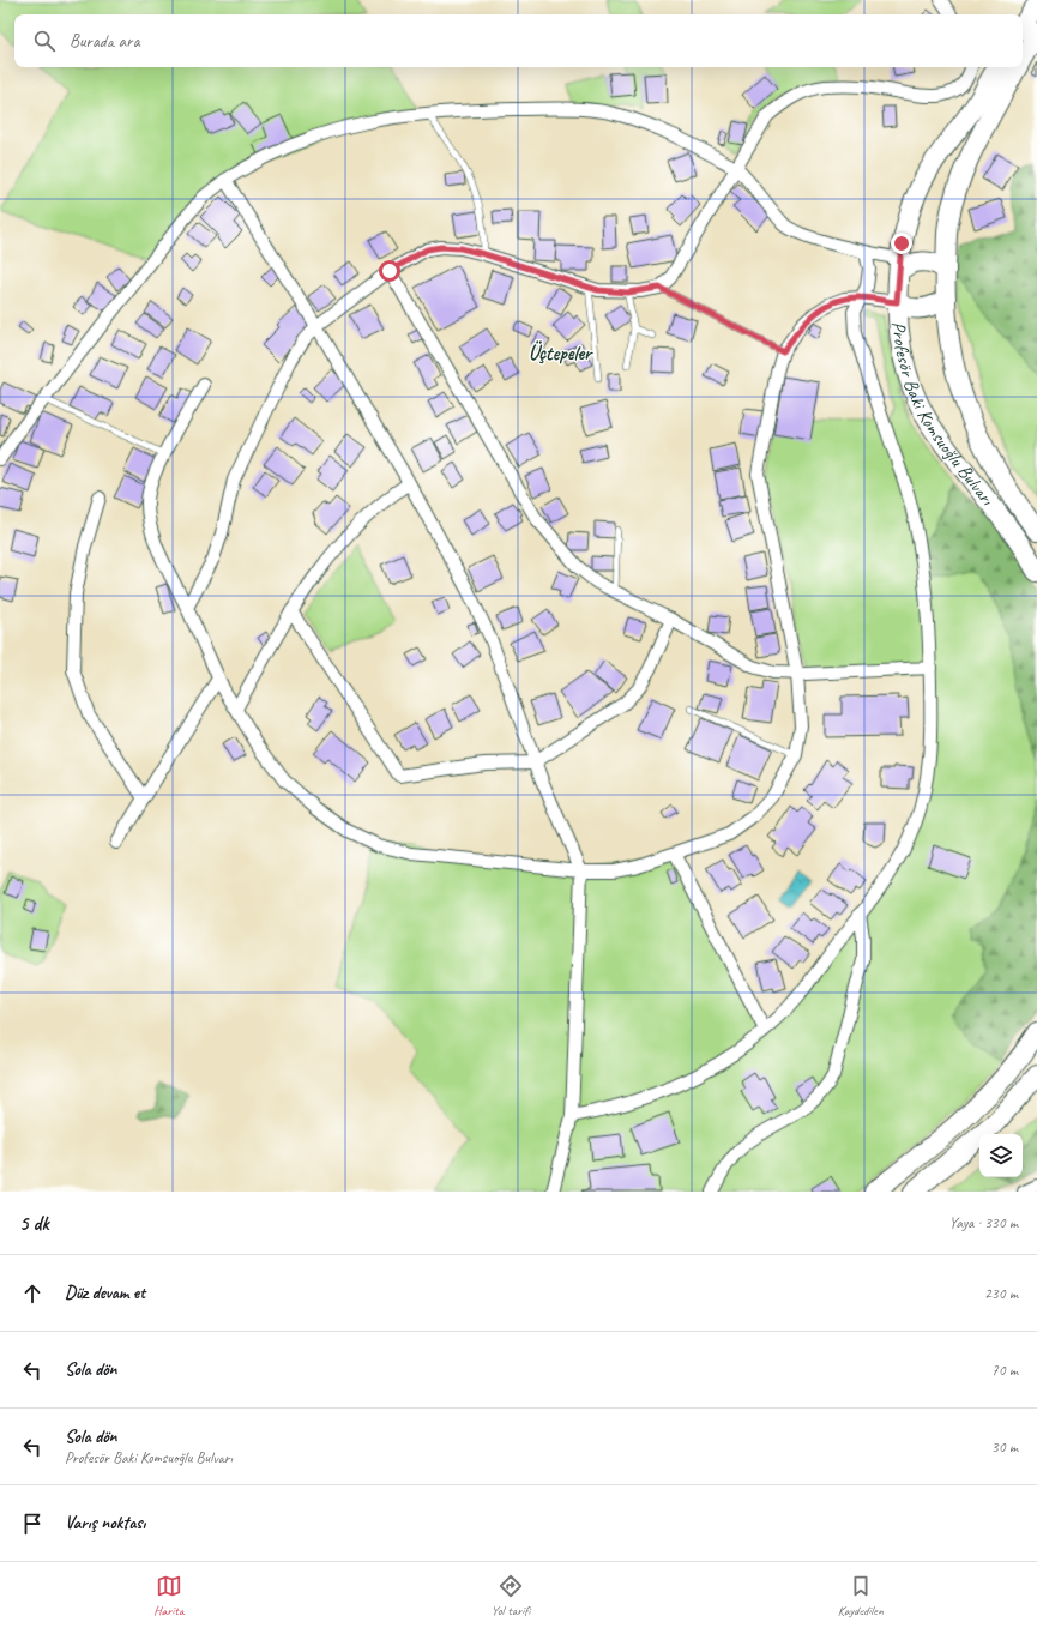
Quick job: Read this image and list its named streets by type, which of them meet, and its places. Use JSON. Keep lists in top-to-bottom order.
{
  "streets": {
    "main road": ["Profesör Baki Komsuoğlu Bulvarı"]
  },
  "districts": ["Üçtepeler"],
  "page": {
    "search": "Burada ara",
    "heading": ["5 dk", "Yaya · 330 m"],
    "list": [
      ["Düz devam et", "230 m"],
      ["Sola dön", "70 m"],
      ["Sola dön", "Profesör Baki Komsuoğlu Bulvarı", "30 m"],
      "Varış noktası"
    ],
    "nav": ["Harita", "Yol tarifi", "Kaydedilen"]
  }
}
